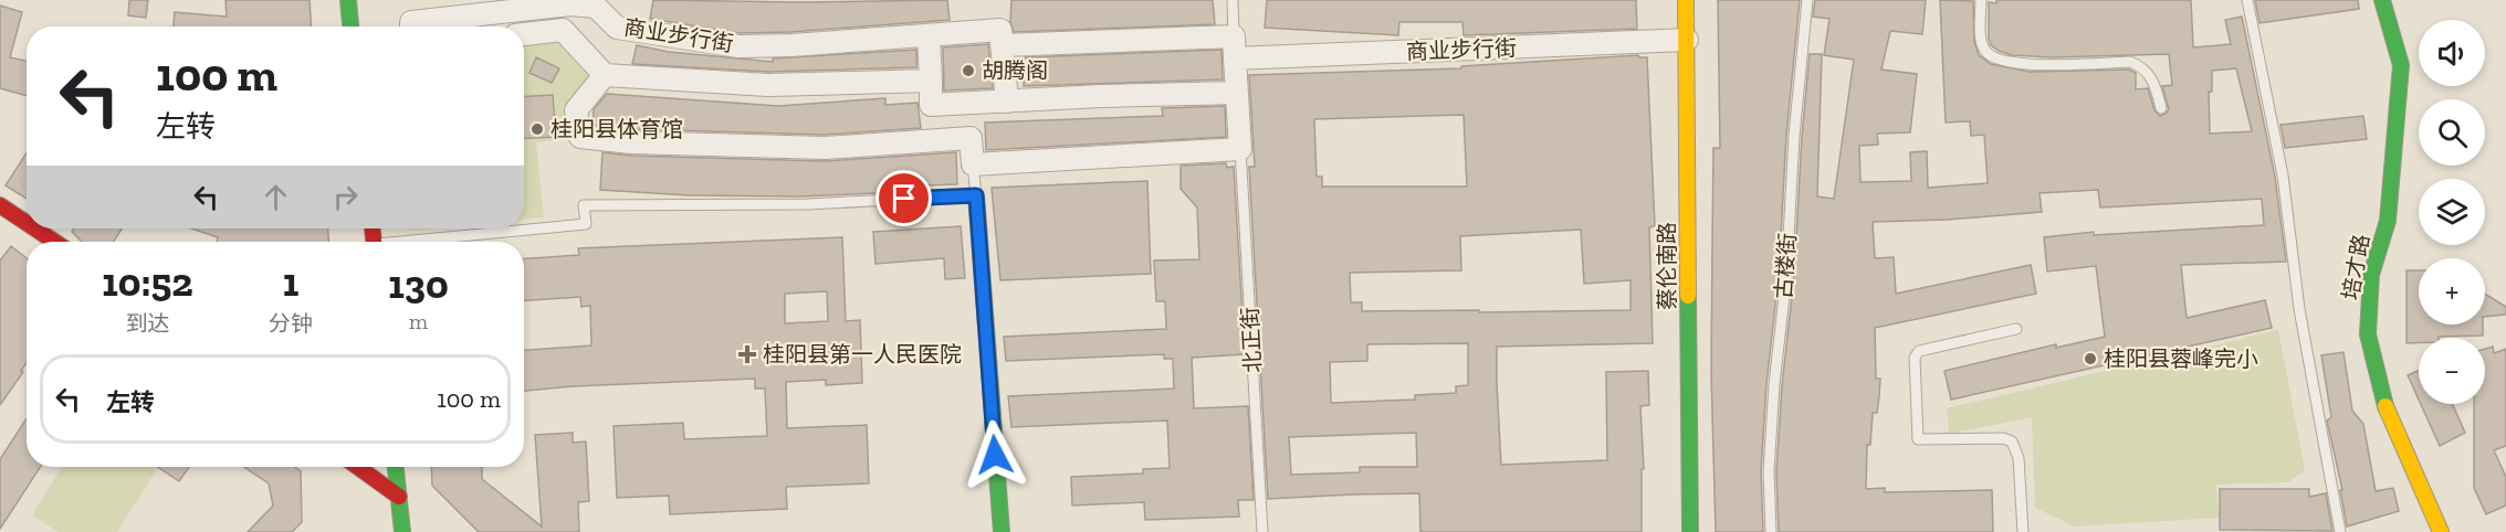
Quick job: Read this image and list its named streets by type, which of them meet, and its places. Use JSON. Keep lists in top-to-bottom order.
{
  "streets": {
    "street": ["商业步行街", "蔡伦南路", "培才路"],
    "lane": ["古楼街", "北正街"]
  },
  "crossings": [
    ["商业步行街", "蔡伦南路"]
  ],
  "places": {
    "other": ["胡腾阁", "桂阳县体育馆", "桂阳县蓉峰完小"],
    "health": ["桂阳县第一人民医院"]
  },
  "page": {
    "map_buttons": ["+", "−"],
    "turn": ["100 m", "左转"],
    "eta": [
      "10:52",
      "到达",
      "1",
      "分钟",
      "130",
      "m"
    ],
    "list": [
      {
        "name": "左转",
        "value": "100 m"
      }
    ]
  }
}
